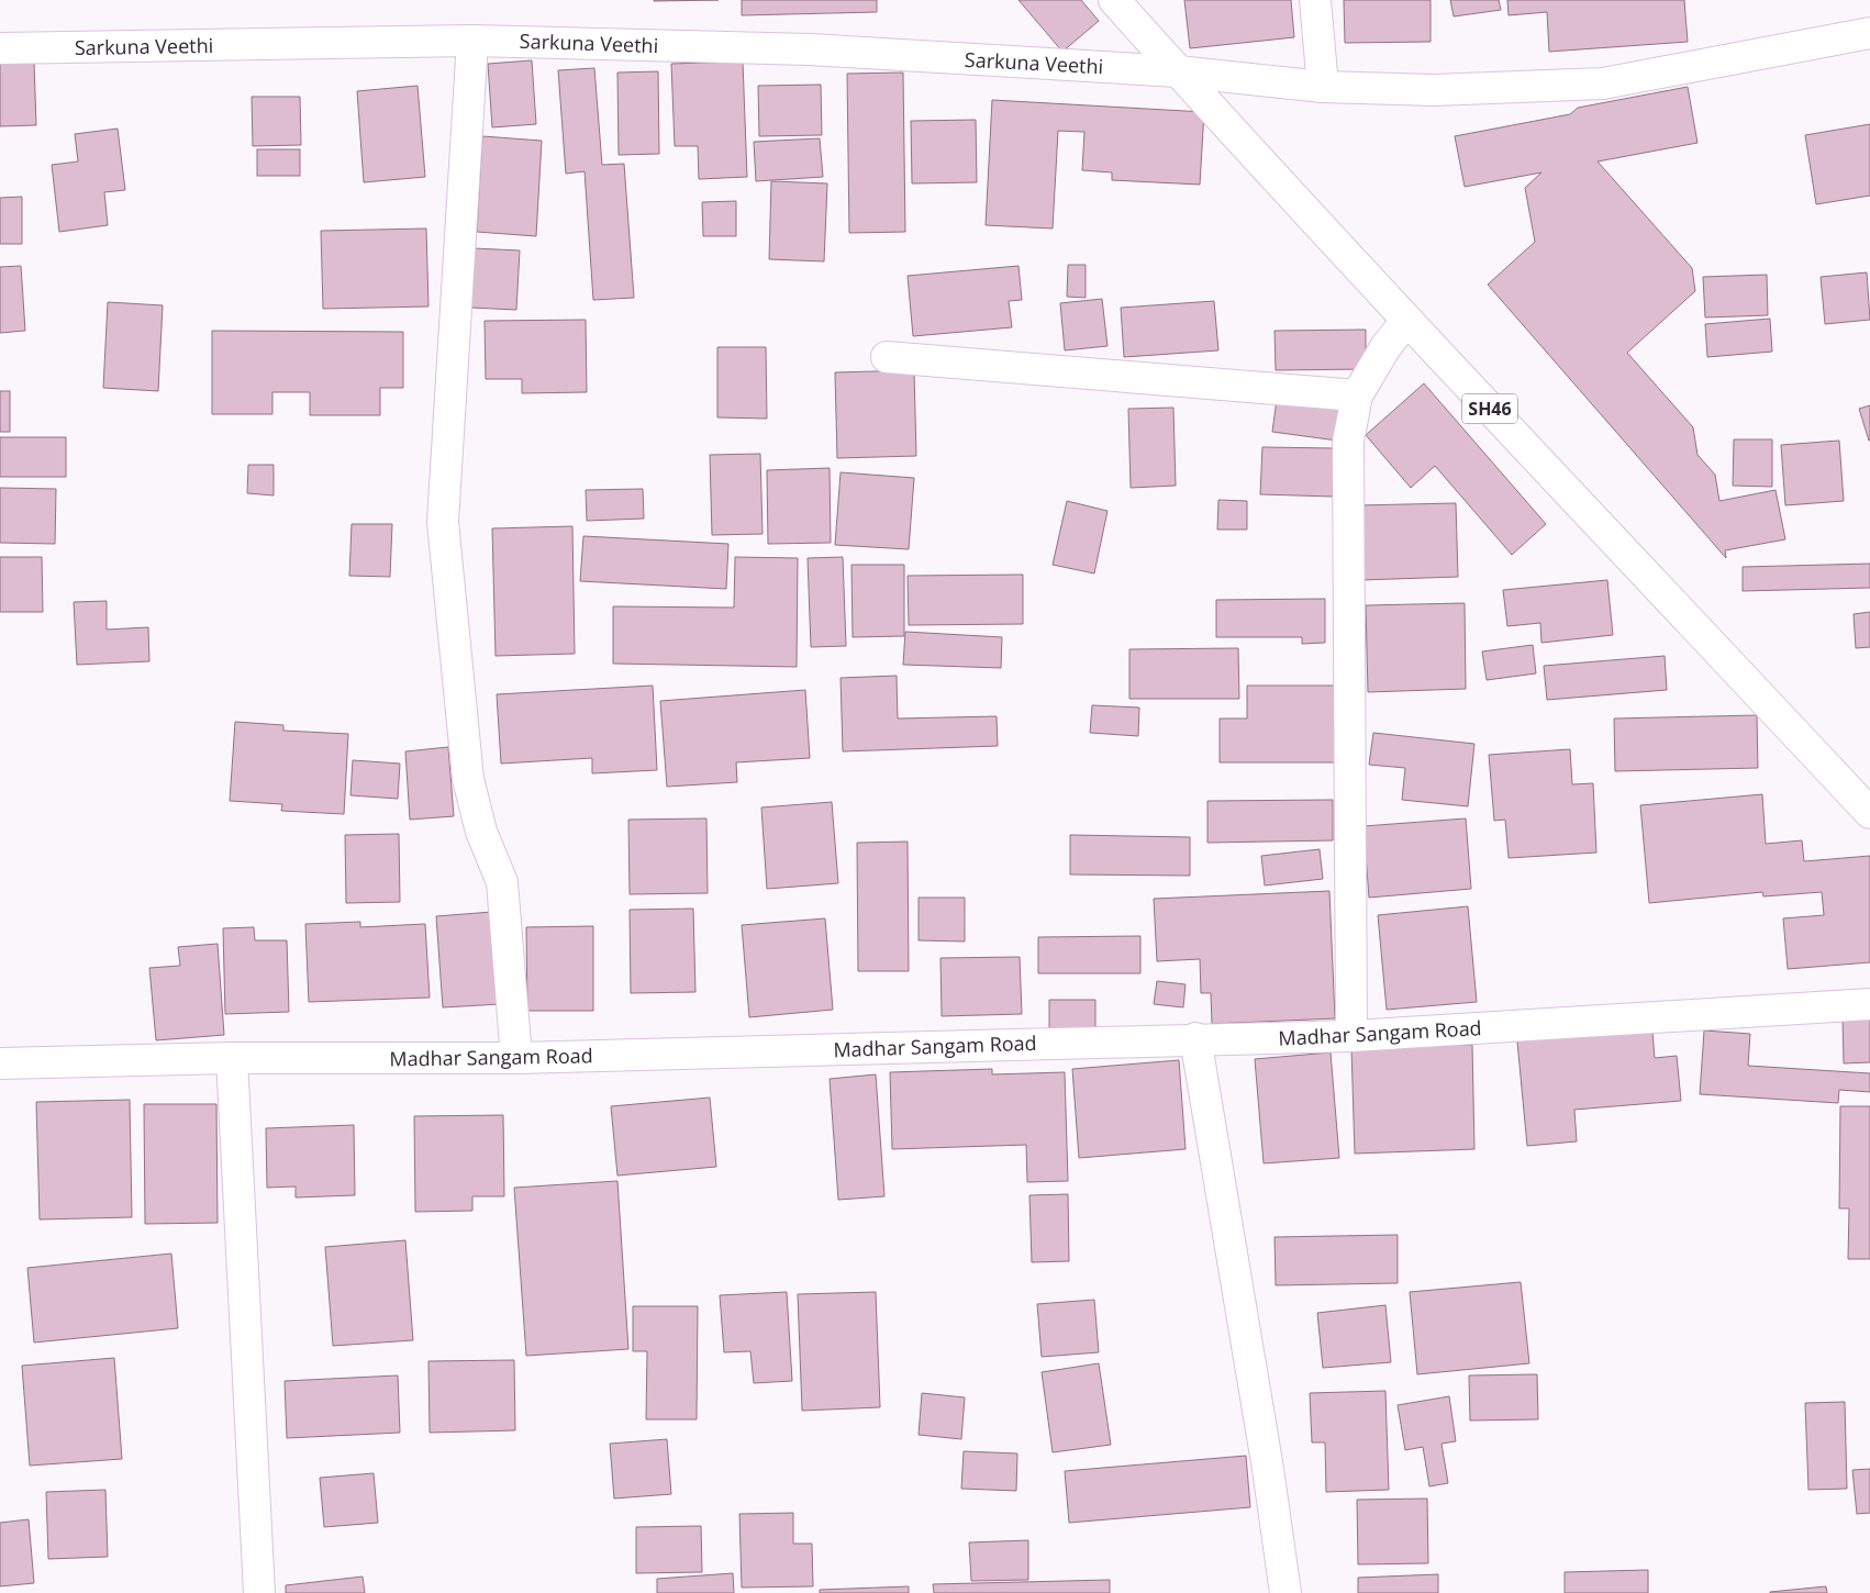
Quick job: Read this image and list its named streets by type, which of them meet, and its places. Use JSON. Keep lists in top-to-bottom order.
{
  "streets": {
    "street": ["Sarkuna Veethi", "SH46", "Madhar Sangam Road"]
  },
  "crossings": [
    ["Sarkuna Veethi", "SH46"]
  ]
}
